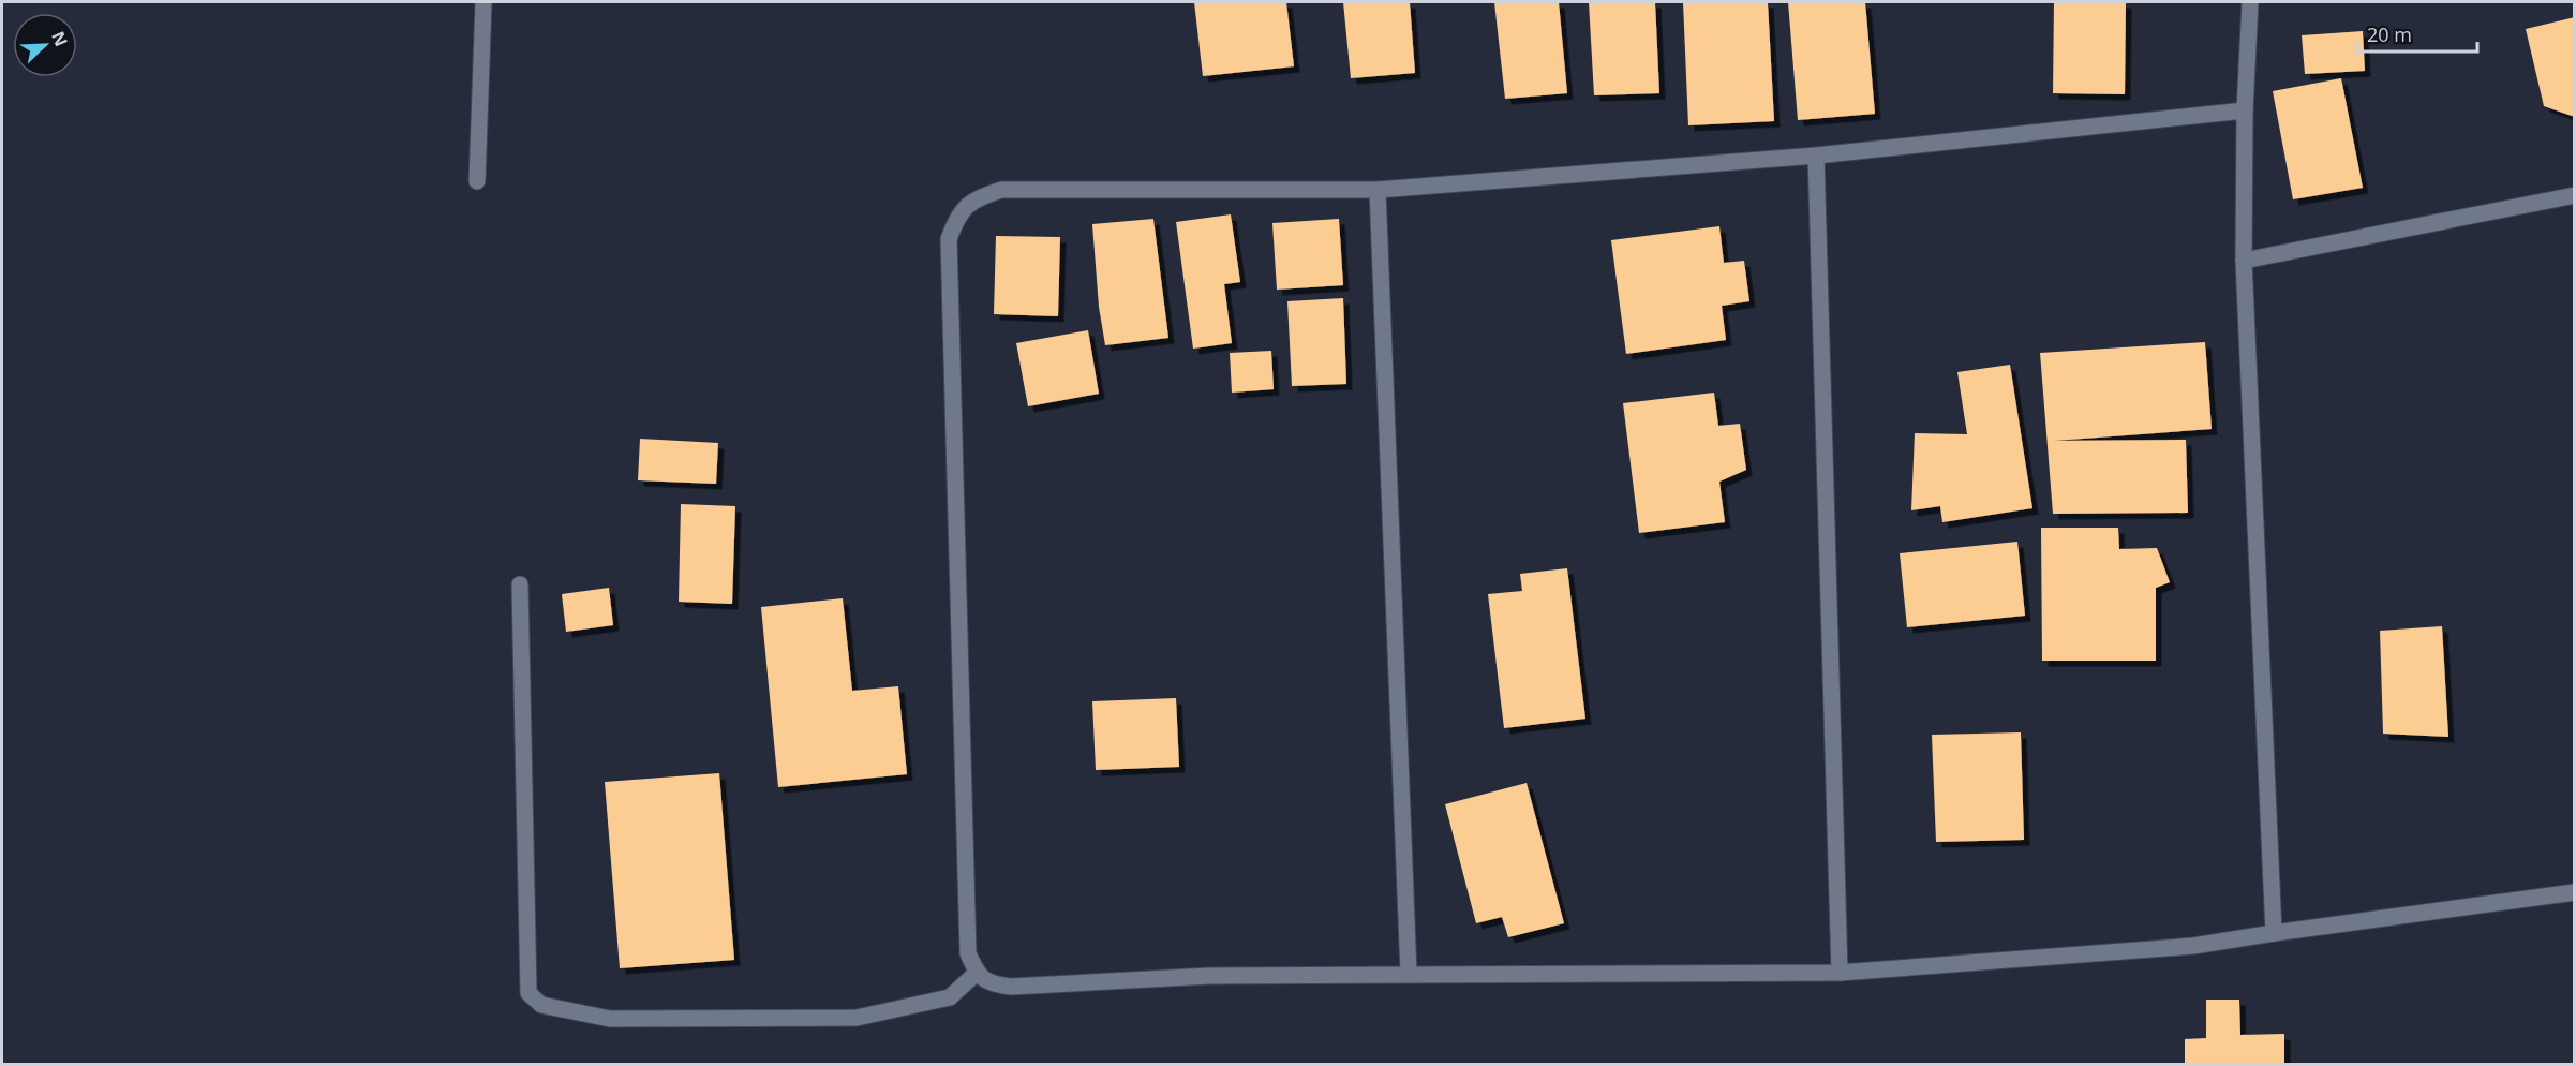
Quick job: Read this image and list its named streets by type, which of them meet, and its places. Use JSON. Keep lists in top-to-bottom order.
{
  "scale_bar": "20 m",
  "north": "top right"
}
